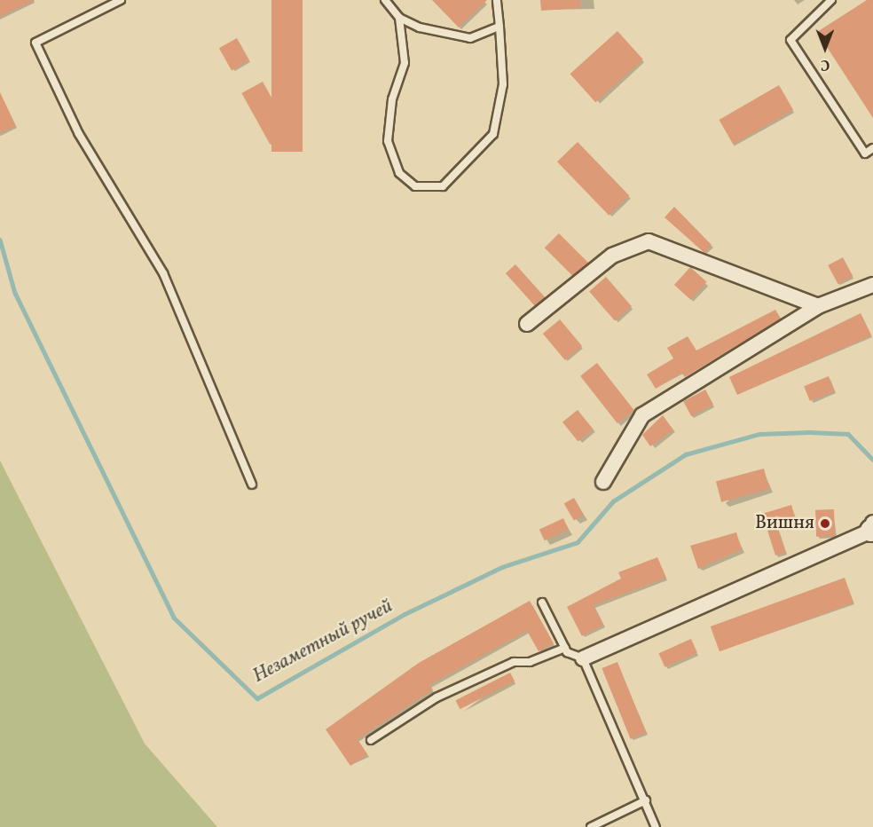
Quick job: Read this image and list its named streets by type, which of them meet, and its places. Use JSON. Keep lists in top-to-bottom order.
{
  "water": ["Незаметный ручей"],
  "places": ["Вишня"],
  "north": "bottom"
}
